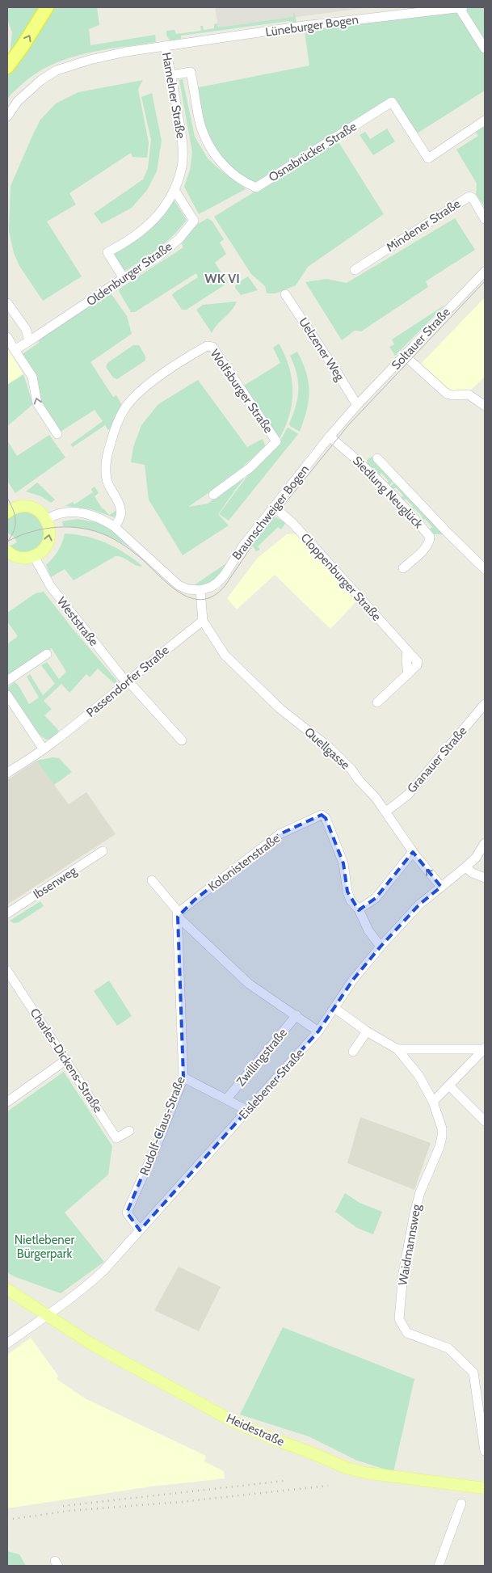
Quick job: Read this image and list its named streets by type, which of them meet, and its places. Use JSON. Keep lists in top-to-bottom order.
{
  "streets": {
    "main road": ["Heidestraße"],
    "street": [
      "Lüneburger Bogen",
      "Hamelner Straße",
      "Osnabrücker Straße",
      "Mindener Straße",
      "Oldenburger Straße",
      "Soltauer Straße",
      "Uelzener Weg",
      "Wolfsburger Straße",
      "Siedlung Neuglück",
      "Braunschweiger Bogen",
      "Cloppenburger Straße",
      "Weststraße",
      "Passendorfer Straße",
      "Quellgasse",
      "Granauer Straße",
      "Kolonistenstraße",
      "Ibsenweg",
      "Zwillingstraße",
      "Charles-Dickens-Straße",
      "Eislebener Straße",
      "Rudolf-Claus-Straße",
      "Waidmannsweg"
    ]
  },
  "crossings": [
    ["Lüneburger Bogen", "Hamelner Straße"],
    ["Hamelner Straße", "Osnabrücker Straße"],
    ["Hamelner Straße", "Oldenburger Straße"],
    ["Soltauer Straße", "Uelzener Weg"],
    ["Soltauer Straße", "Braunschweiger Bogen"],
    ["Uelzener Weg", "Braunschweiger Bogen"],
    ["Siedlung Neuglück", "Braunschweiger Bogen"],
    ["Braunschweiger Bogen", "Cloppenburger Straße"],
    ["Weststraße", "Passendorfer Straße"],
    ["Passendorfer Straße", "Quellgasse"],
    ["Quellgasse", "Granauer Straße"],
    ["Quellgasse", "Eislebener Straße"],
    ["Kolonistenstraße", "Rudolf-Claus-Straße"],
    ["Eislebener Straße", "Rudolf-Claus-Straße"],
    ["Eislebener Straße", "Waidmannsweg"],
    ["Eislebener Straße", "Heidestraße"]
  ],
  "districts": ["WK VI"],
  "parks": ["Nietlebener Bürgerpark"]
}
